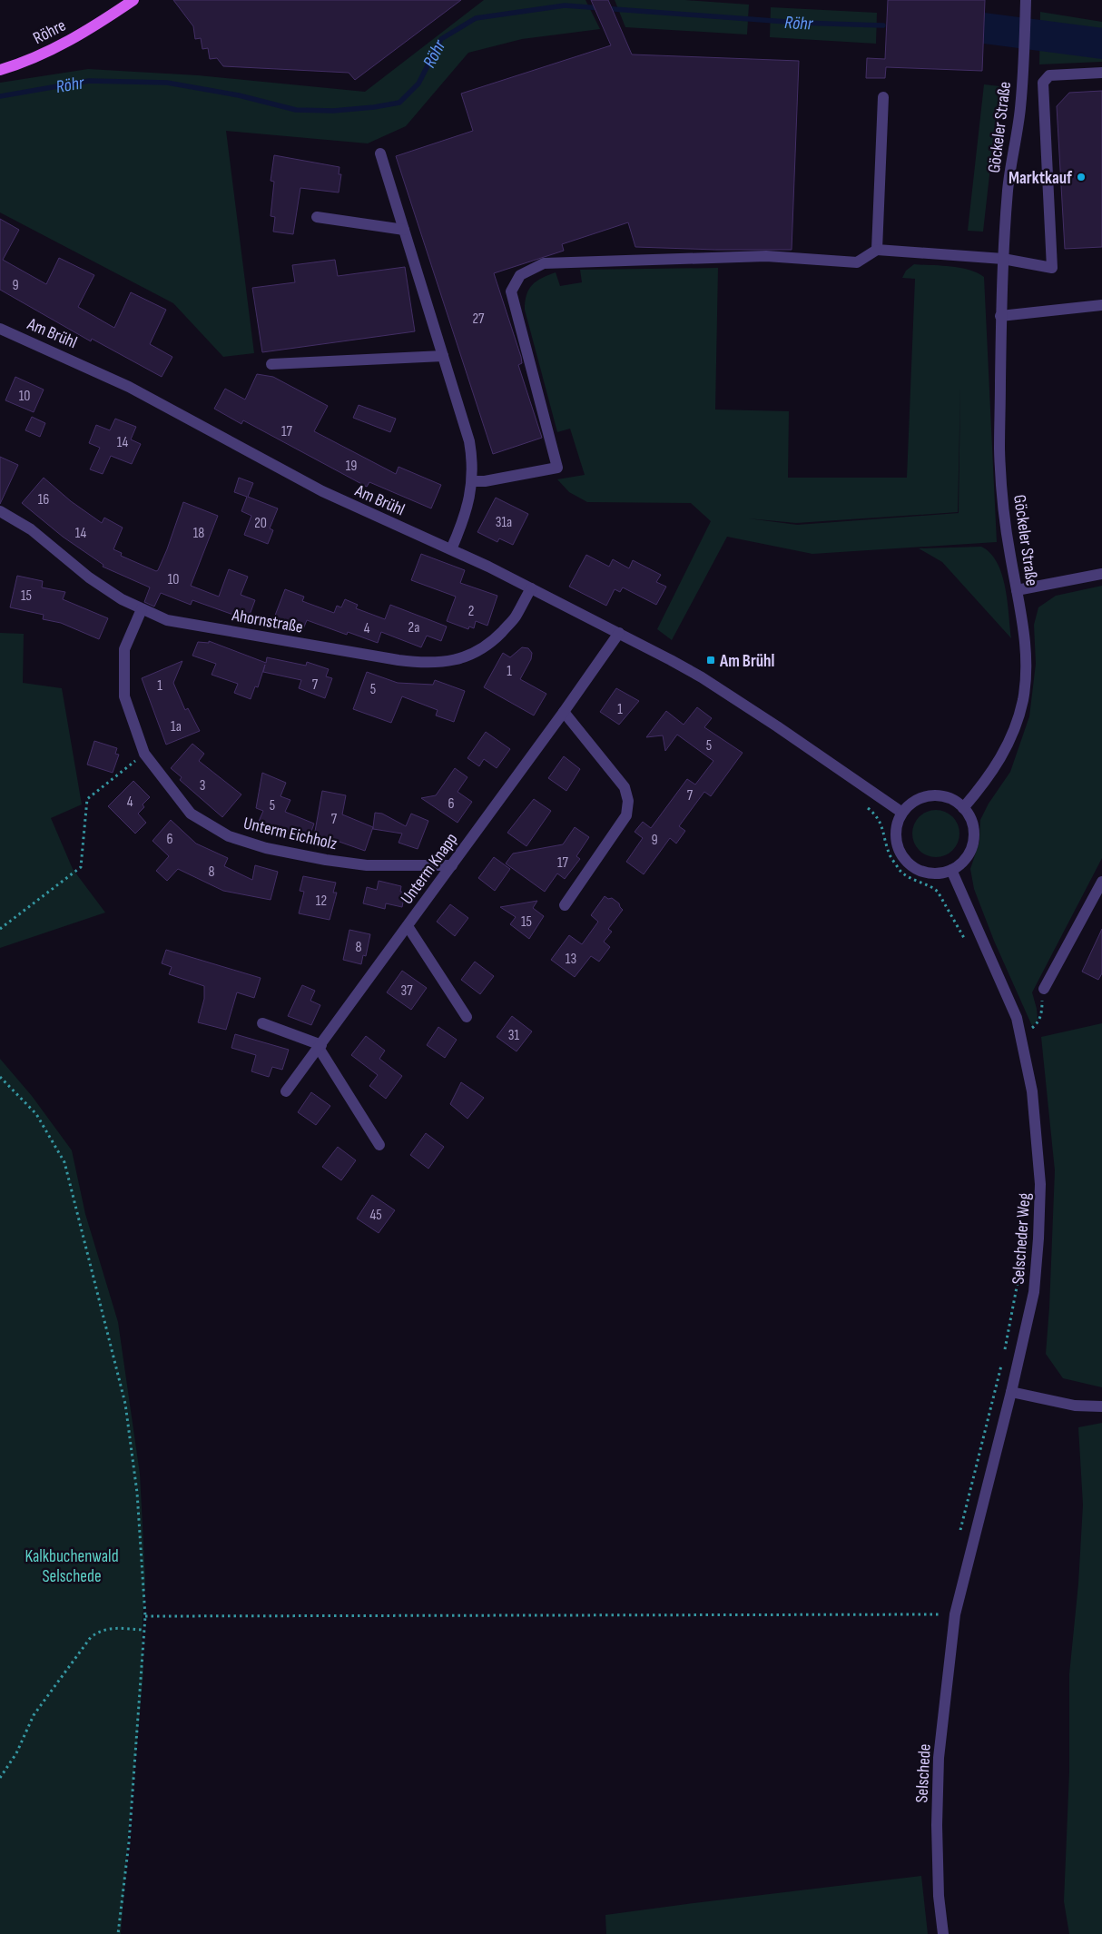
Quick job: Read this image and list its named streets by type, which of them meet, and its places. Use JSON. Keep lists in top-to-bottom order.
{
  "streets": {
    "main road": ["Röhre"],
    "street": [
      "Göckeler Straße",
      "Am Brühl",
      "Ahornstraße",
      "Unterm Eichholz",
      "Unterm Knapp",
      "Selscheder Weg",
      "Selschede"
    ]
  },
  "crossings": [
    ["Göckeler Straße", "Am Brühl"],
    ["Göckeler Straße", "Selscheder Weg"],
    ["Am Brühl", "Ahornstraße"],
    ["Am Brühl", "Unterm Knapp"],
    ["Am Brühl", "Selscheder Weg"],
    ["Ahornstraße", "Unterm Eichholz"],
    ["Unterm Eichholz", "Unterm Knapp"],
    ["Selscheder Weg", "Selschede"]
  ],
  "water": ["Röhr"],
  "parks": ["Kalkbuchenwald Selschede"],
  "places": {
    "other": ["Marktkauf"],
    "transit": ["Am Brühl"]
  },
  "house_numbers": [
    "9",
    "27",
    "10",
    "17",
    "14",
    "19",
    "16",
    "31a",
    "20",
    "14",
    "18",
    "10",
    "15",
    "2",
    "2a",
    "4",
    "1",
    "7",
    "1",
    "5",
    "1",
    "1a",
    "5",
    "3",
    "7",
    "4",
    "6",
    "5",
    "7",
    "6",
    "9",
    "17",
    "8",
    "12",
    "15",
    "8",
    "13",
    "37",
    "31",
    "45"
  ]
}
